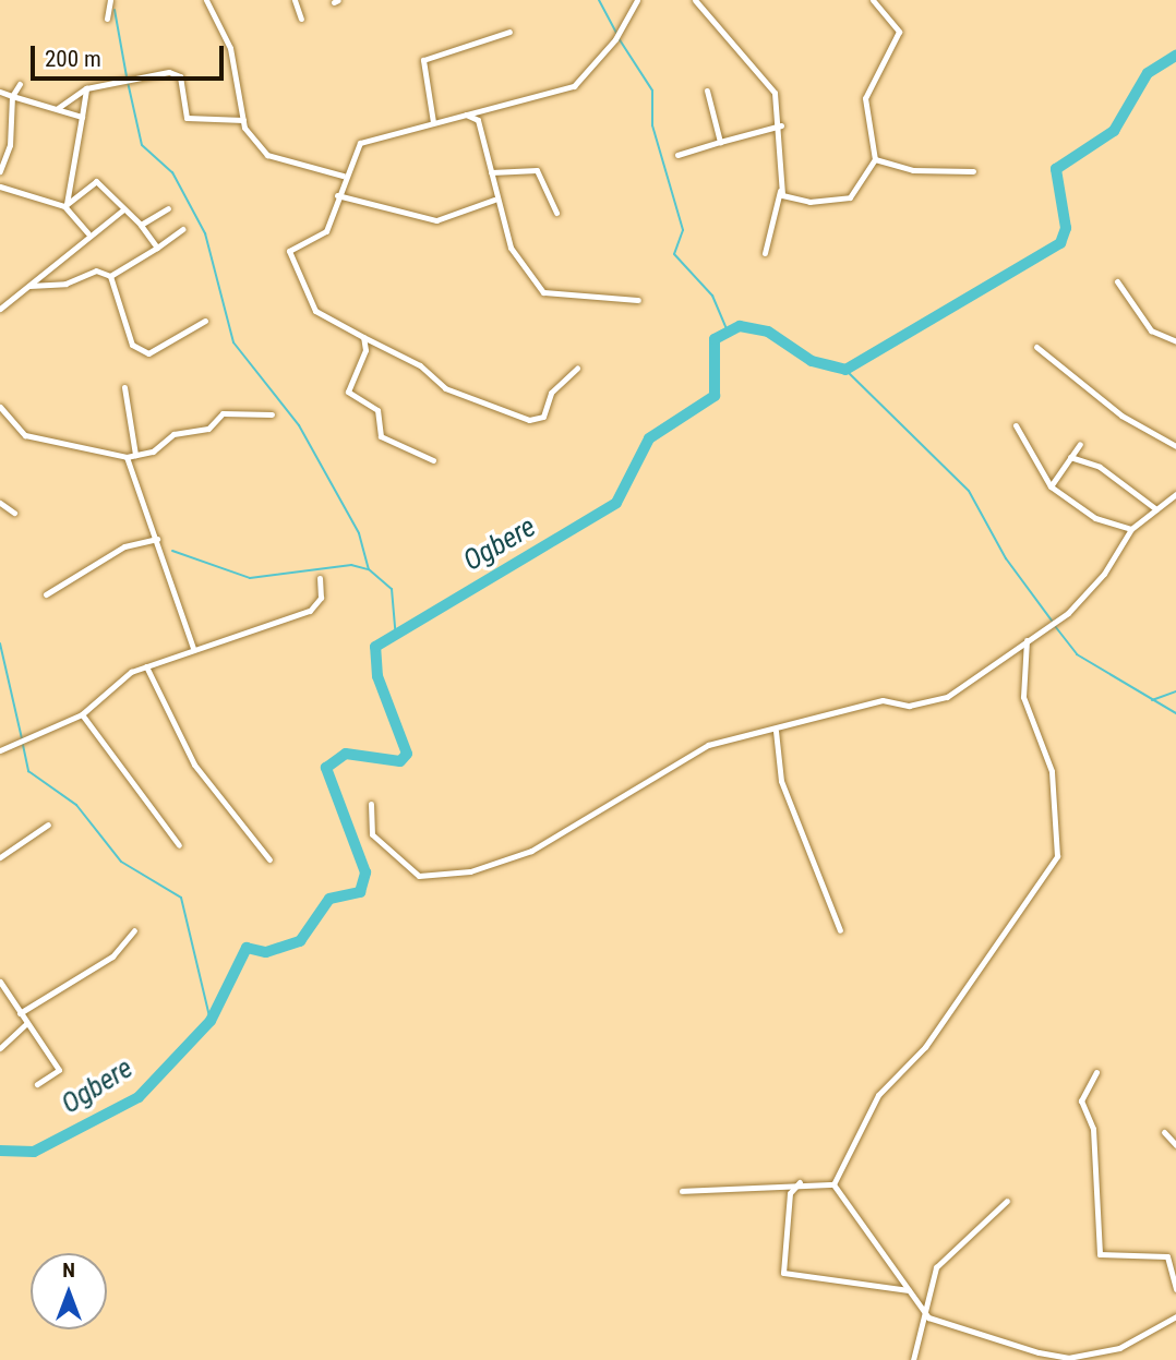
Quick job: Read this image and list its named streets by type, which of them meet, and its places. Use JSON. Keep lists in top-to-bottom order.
{
  "water": ["Ogbere"],
  "scale_bar": "200 m",
  "north": "top"
}
